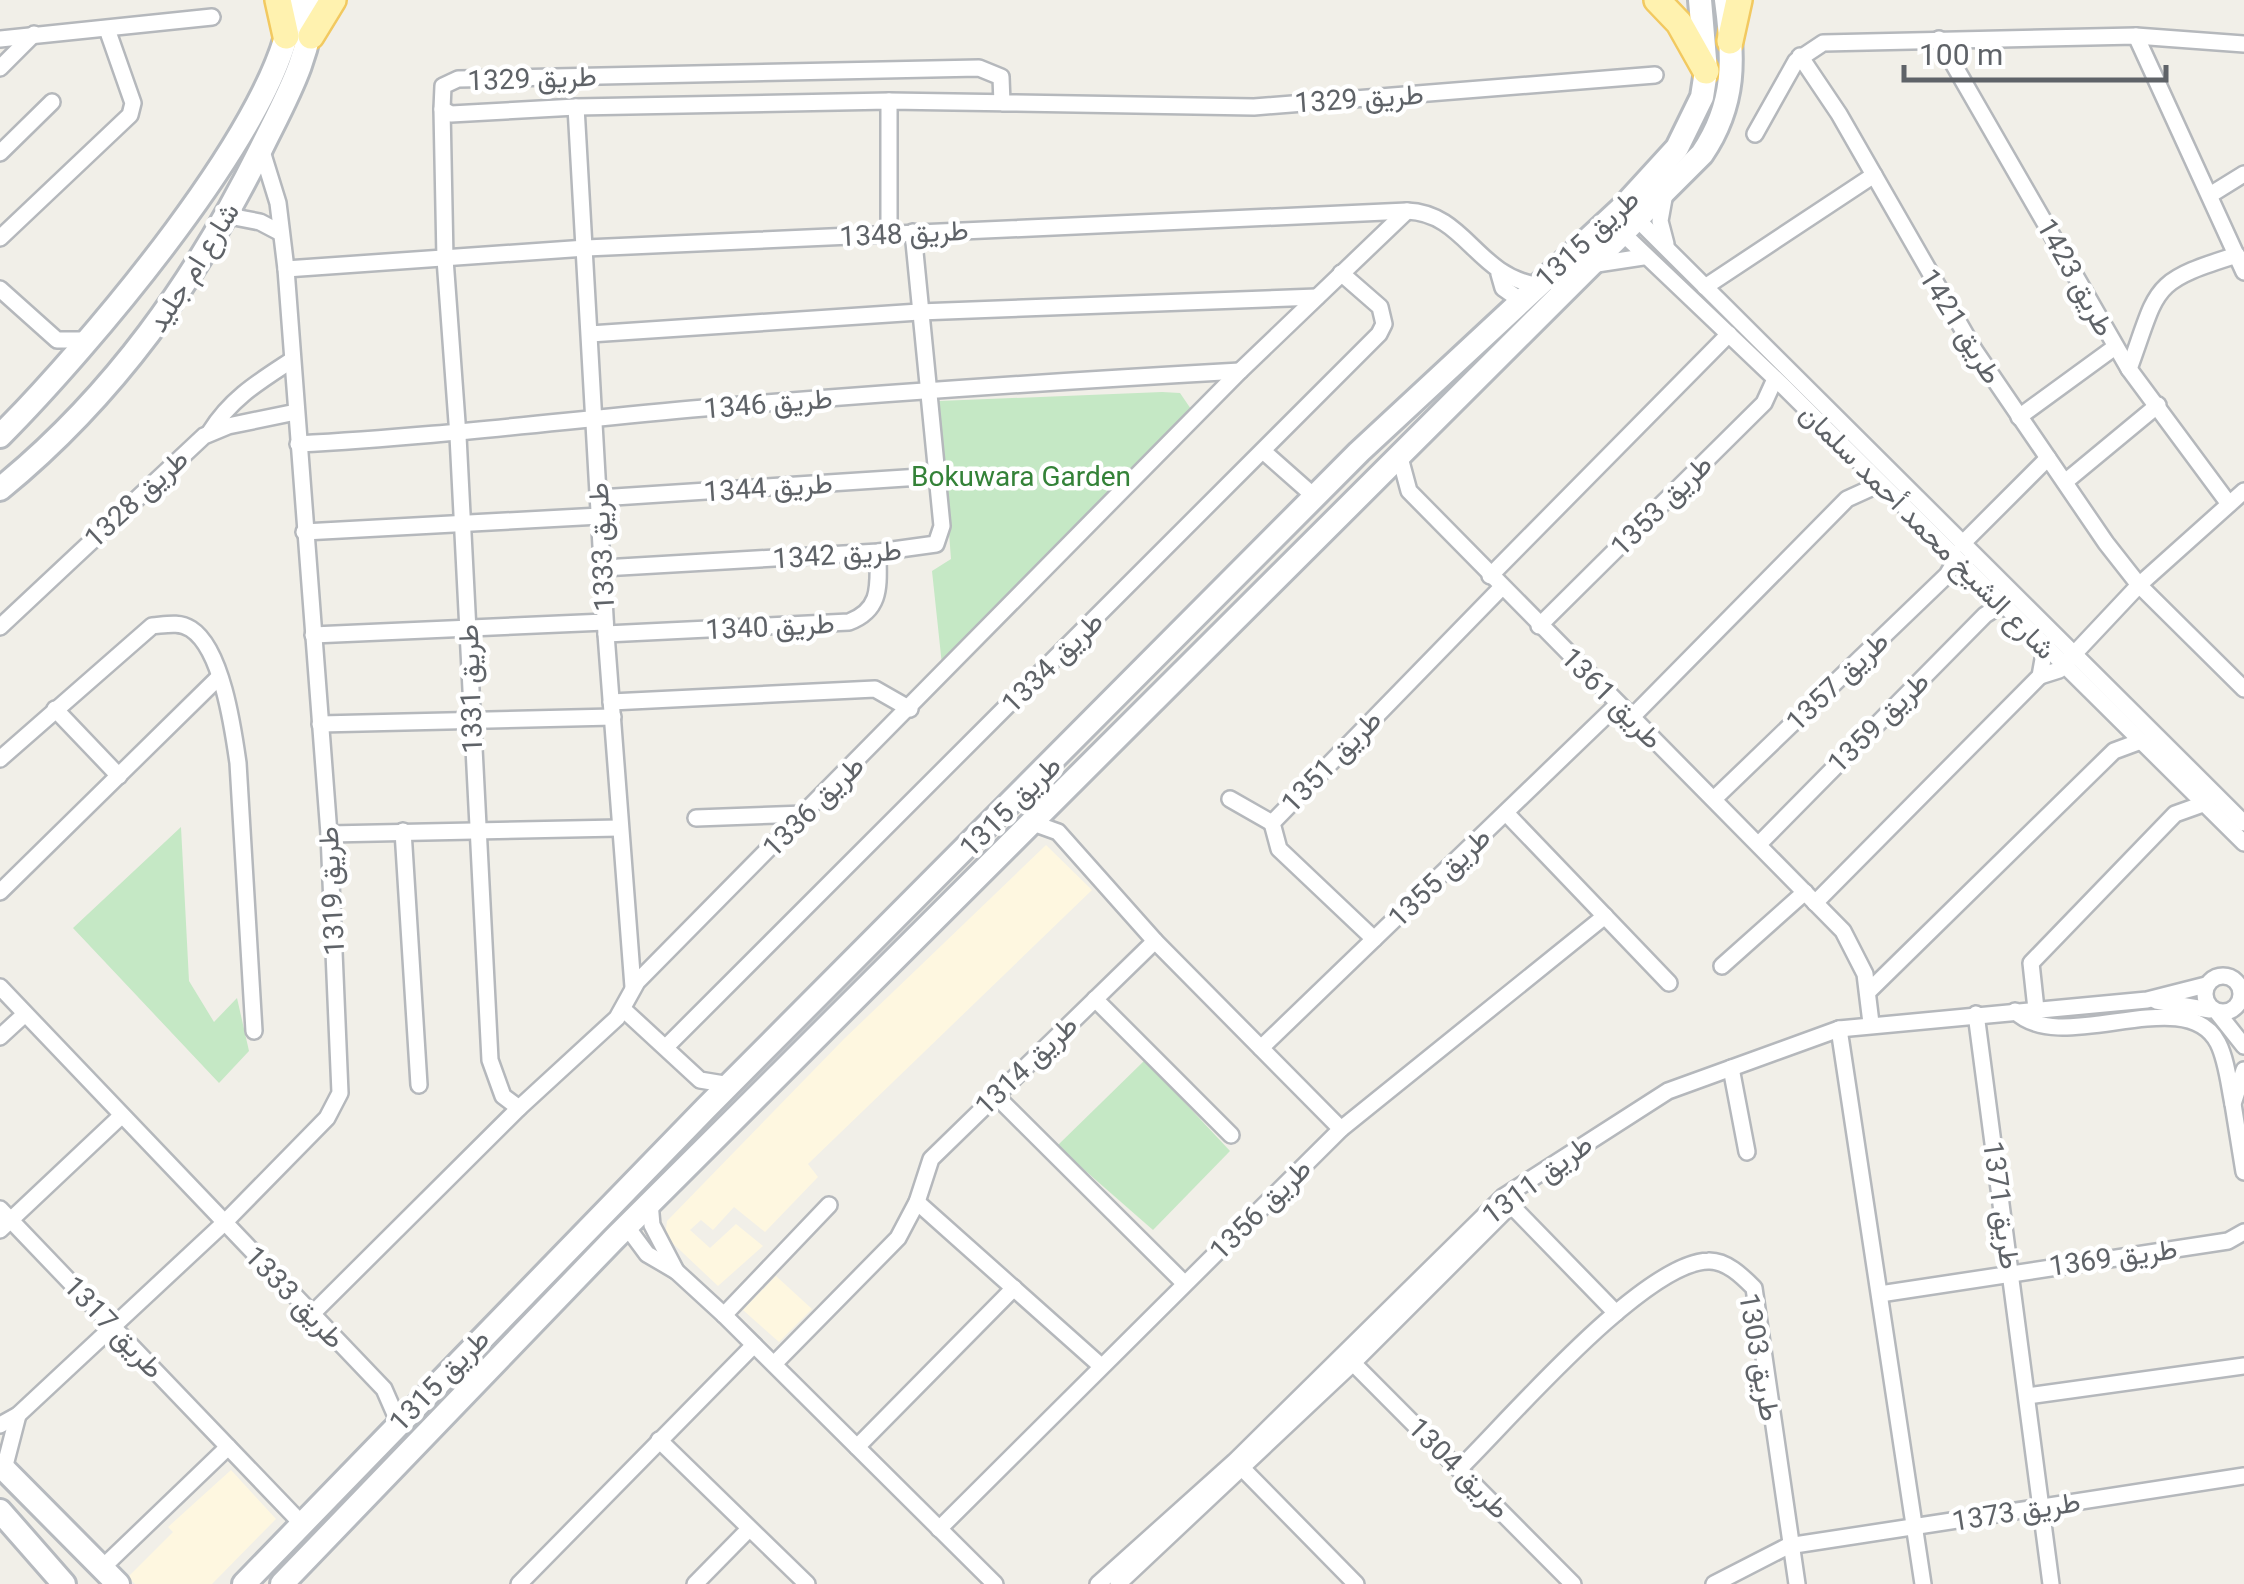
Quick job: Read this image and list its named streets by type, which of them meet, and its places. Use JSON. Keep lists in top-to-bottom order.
{
  "streets": {
    "street": [
      "طريق 1329",
      "طريق 1348",
      "طريق 1315",
      "شارع ام جليد",
      "طريق 1423",
      "طريق 1421",
      "طريق 1346",
      "طريق 1344",
      "طريق 1328",
      "طريق 1353",
      "شارع الشيخ محمد أحمد سلمان",
      "طريق 1333",
      "طريق 1342",
      "طريق 1340",
      "طريق 1334",
      "طريق 1357",
      "طريق 1331",
      "طريق 1361",
      "طريق 1359",
      "طريق 1351",
      "طريق 1336",
      "طريق 1355",
      "طريق 1319",
      "طريق 1314",
      "طريق 1311",
      "طريق 1371",
      "طريق 1356",
      "طريق 1369",
      "طريق 1317",
      "طريق 1303",
      "طريق 1304",
      "طريق 1373"
    ]
  },
  "crossings": [
    ["طريق 1329", "طريق 1333"],
    ["طريق 1329", "طريق 1331"],
    ["طريق 1348", "طريق 1315"],
    ["طريق 1348", "طريق 1333"],
    ["طريق 1348", "طريق 1342"],
    ["طريق 1348", "طريق 1331"],
    ["طريق 1348", "طريق 1336"],
    ["طريق 1348", "طريق 1319"],
    ["طريق 1315", "شارع الشيخ محمد أحمد سلمان"],
    ["طريق 1315", "طريق 1333"],
    ["طريق 1315", "طريق 1317"],
    ["شارع ام جليد", "طريق 1319"],
    ["طريق 1346", "طريق 1333"],
    ["طريق 1346", "طريق 1342"],
    ["طريق 1346", "طريق 1331"],
    ["طريق 1346", "طريق 1336"],
    ["طريق 1346", "طريق 1319"],
    ["طريق 1344", "طريق 1333"],
    ["طريق 1344", "طريق 1342"],
    ["طريق 1328", "طريق 1319"],
    ["طريق 1353", "شارع الشيخ محمد أحمد سلمان"],
    ["طريق 1353", "طريق 1361"],
    ["شارع الشيخ محمد أحمد سلمان", "طريق 1357"],
    ["شارع الشيخ محمد أحمد سلمان", "طريق 1359"],
    ["شارع الشيخ محمد أحمد سلمان", "طريق 1351"],
    ["طريق 1333", "طريق 1342"],
    ["طريق 1333", "طريق 1340"],
    ["طريق 1333", "طريق 1336"],
    ["طريق 1333", "طريق 1319"],
    ["طريق 1342", "طريق 1340"],
    ["طريق 1340", "طريق 1331"],
    ["طريق 1340", "طريق 1319"],
    ["طريق 1334", "طريق 1336"],
    ["طريق 1357", "طريق 1361"],
    ["طريق 1331", "طريق 1336"],
    ["طريق 1361", "طريق 1359"],
    ["طريق 1361", "طريق 1351"],
    ["طريق 1361", "طريق 1355"],
    ["طريق 1361", "طريق 1311"],
    ["طريق 1351", "طريق 1355"],
    ["طريق 1319", "طريق 1317"],
    ["طريق 1311", "طريق 1371"],
    ["طريق 1311", "طريق 1304"],
    ["طريق 1371", "طريق 1369"],
    ["طريق 1371", "طريق 1373"],
    ["طريق 1303", "طريق 1304"],
    ["طريق 1303", "طريق 1373"]
  ],
  "parks": ["Bokuwara Garden"],
  "scale_bar": "100 m"
}
